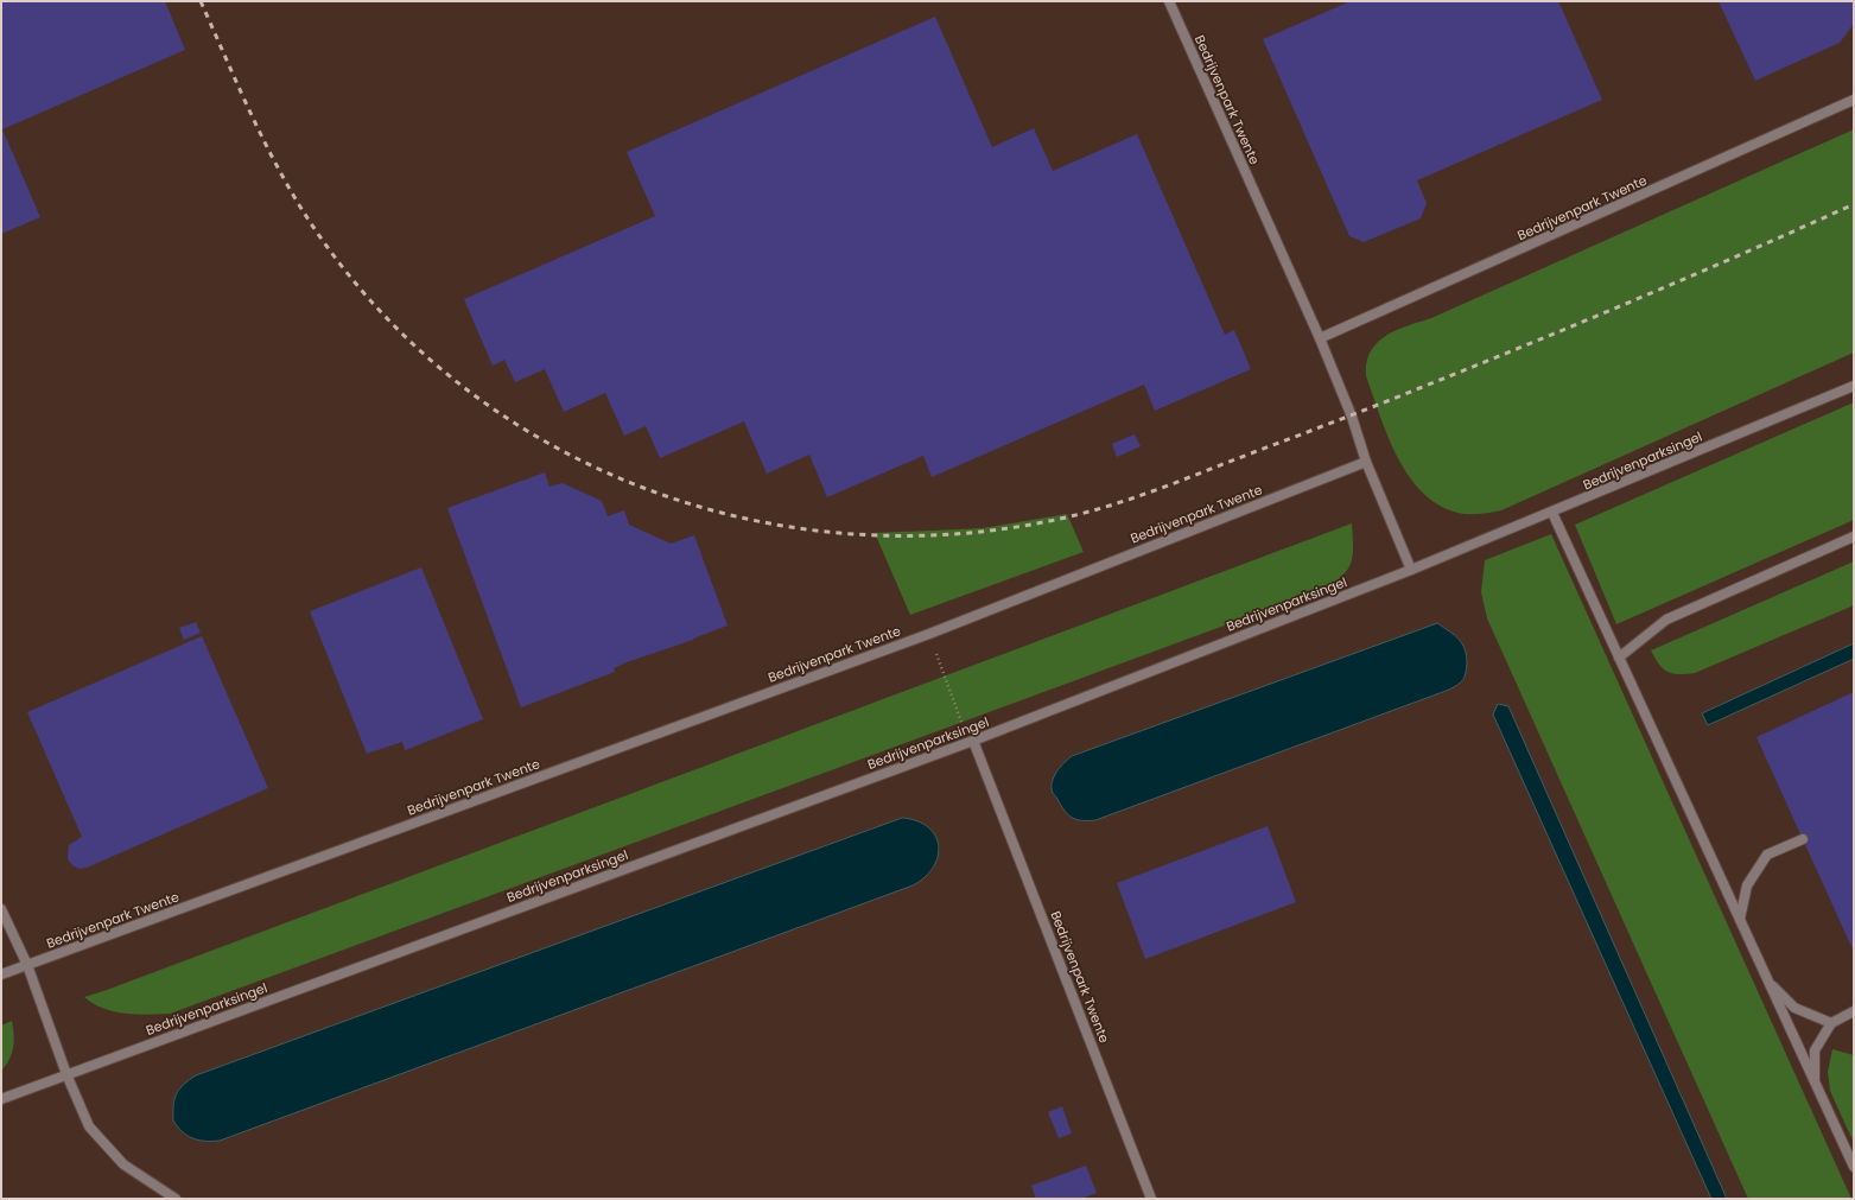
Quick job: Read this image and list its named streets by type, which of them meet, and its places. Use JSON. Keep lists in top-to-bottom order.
{
  "streets": {
    "street": ["Bedrijvenpark Twente", "Bedrijvenparksingel"]
  },
  "crossings": [
    ["Bedrijvenpark Twente", "Bedrijvenparksingel"]
  ]
}
